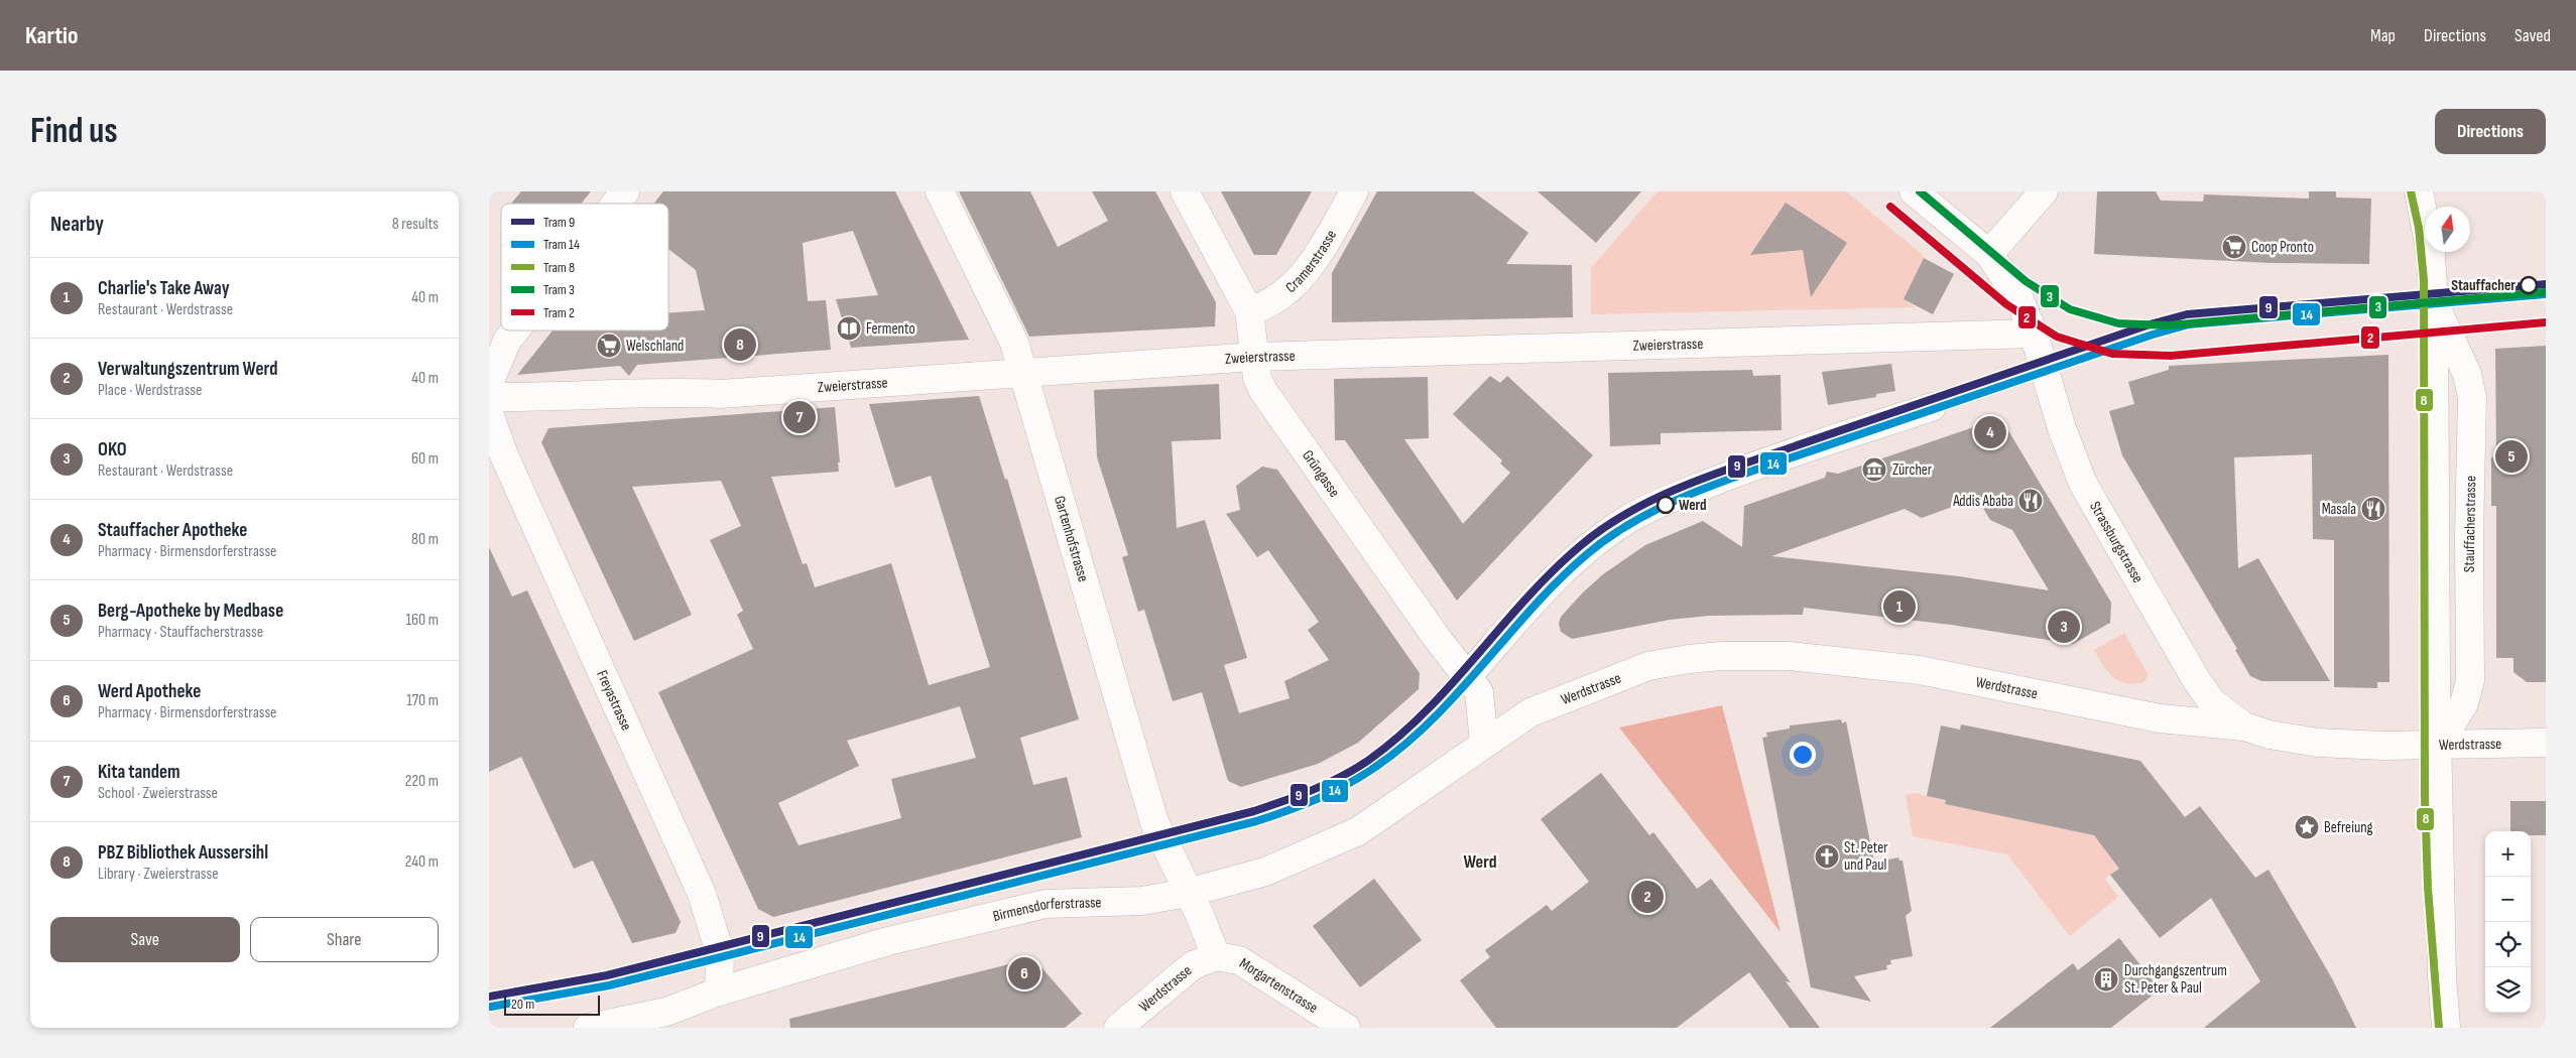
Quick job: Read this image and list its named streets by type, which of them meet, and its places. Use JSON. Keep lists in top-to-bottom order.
{
  "streets": {
    "street": [
      "Cramerstrasse",
      "Zweierstrasse",
      "Grüngasse",
      "Stauffacherstrasse",
      "Gartenhofstrasse",
      "Strassburgstrasse",
      "Werdstrasse",
      "Freyastrasse",
      "Birmensdorferstrasse",
      "Morgartenstrasse"
    ]
  },
  "crossings": [
    ["Cramerstrasse", "Grüngasse"],
    ["Zweierstrasse", "Grüngasse"],
    ["Zweierstrasse", "Gartenhofstrasse"],
    ["Zweierstrasse", "Strassburgstrasse"],
    ["Grüngasse", "Werdstrasse"],
    ["Grüngasse", "Birmensdorferstrasse"],
    ["Stauffacherstrasse", "Werdstrasse"],
    ["Gartenhofstrasse", "Birmensdorferstrasse"],
    ["Strassburgstrasse", "Werdstrasse"],
    ["Werdstrasse", "Birmensdorferstrasse"],
    ["Werdstrasse", "Morgartenstrasse"],
    ["Freyastrasse", "Birmensdorferstrasse"]
  ],
  "districts": ["Werd"],
  "places": {
    "supermarket": ["Coop Pronto", "Welschland"],
    "other": ["Stauffacher", "Werd"],
    "library": ["Fermento"],
    "museum": ["Zürcher"],
    "restaurant": ["Addis Ababa", "Masala"],
    "place": ["Befreiung"],
    "church": ["St. Peter und Paul"],
    "building": ["Durchgangszentrum St. Peter & Paul"]
  },
  "lines": [
    "tram line 8",
    "tram line 3",
    "tram line 2",
    "tram line 9",
    "tram line 14"
  ],
  "legend": [
    "Tram 9",
    "Tram 14",
    "Tram 8",
    "Tram 3",
    "Tram 2"
  ],
  "scale_bar": "20 m",
  "north": "top",
  "page": {
    "header": "Kartio",
    "nav": ["Map", "Directions", "Saved"],
    "buttons": [
      "Directions",
      ["Save", "Share"]
    ],
    "title": "Find us",
    "heading": ["Nearby", "8 results"],
    "list": [
      {
        "mark": "1",
        "name": "Charlie's Take Away",
        "note": "Restaurant · Werdstrasse",
        "value": "40 m"
      },
      {
        "mark": "2",
        "name": "Verwaltungszentrum Werd",
        "note": "Place · Werdstrasse",
        "value": "40 m"
      },
      {
        "mark": "3",
        "name": "OKO",
        "note": "Restaurant · Werdstrasse",
        "value": "60 m"
      },
      {
        "mark": "4",
        "name": "Stauffacher Apotheke",
        "note": "Pharmacy · Birmensdorferstrasse",
        "value": "80 m"
      },
      {
        "mark": "5",
        "name": "Berg-Apotheke by Medbase",
        "note": "Pharmacy · Stauffacherstrasse",
        "value": "160 m"
      },
      {
        "mark": "6",
        "name": "Werd Apotheke",
        "note": "Pharmacy · Birmensdorferstrasse",
        "value": "170 m"
      },
      {
        "mark": "7",
        "name": "Kita tandem",
        "note": "School · Zweierstrasse",
        "value": "220 m"
      },
      {
        "mark": "8",
        "name": "PBZ Bibliothek Aussersihl",
        "note": "Library · Zweierstrasse",
        "value": "240 m"
      }
    ],
    "pins": [
      "8",
      "7",
      "4",
      "5",
      "1",
      "3",
      "2",
      "6"
    ],
    "map_buttons": ["+", "−"],
    "scale": "20 m"
  }
}
